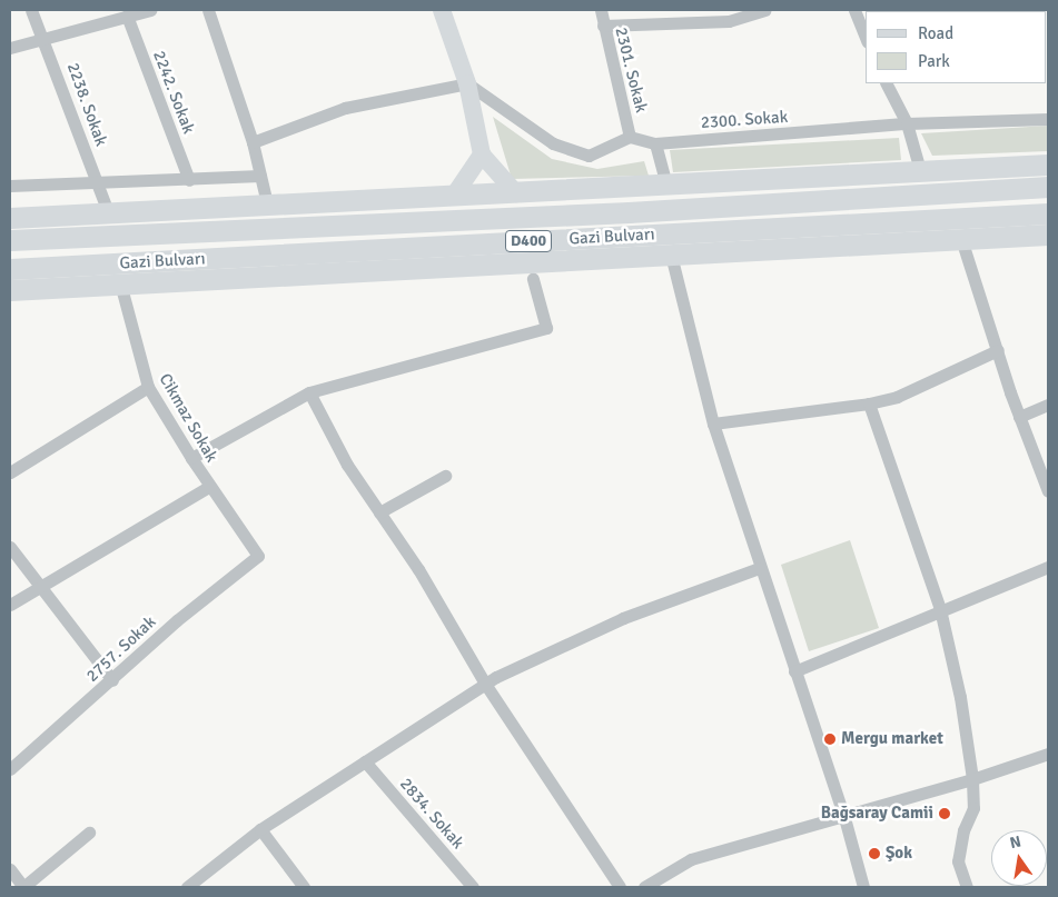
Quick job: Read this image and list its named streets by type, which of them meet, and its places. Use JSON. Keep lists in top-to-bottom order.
{
  "streets": {
    "highway": ["Gazi Bulvarı", "D400"],
    "street": [
      "2301. Sokak",
      "2242. Sokak",
      "2238. Sokak",
      "2300. Sokak",
      "Cikmaz Sokak",
      "2757. Sokak",
      "2834. Sokak"
    ]
  },
  "crossings": [
    ["2301. Sokak", "2300. Sokak"],
    ["Cikmaz Sokak", "2757. Sokak"]
  ],
  "places": ["Mergu market", "Bağsaray Camii", "Şok"],
  "legend": ["Road", "Park"],
  "north": "top"
}
